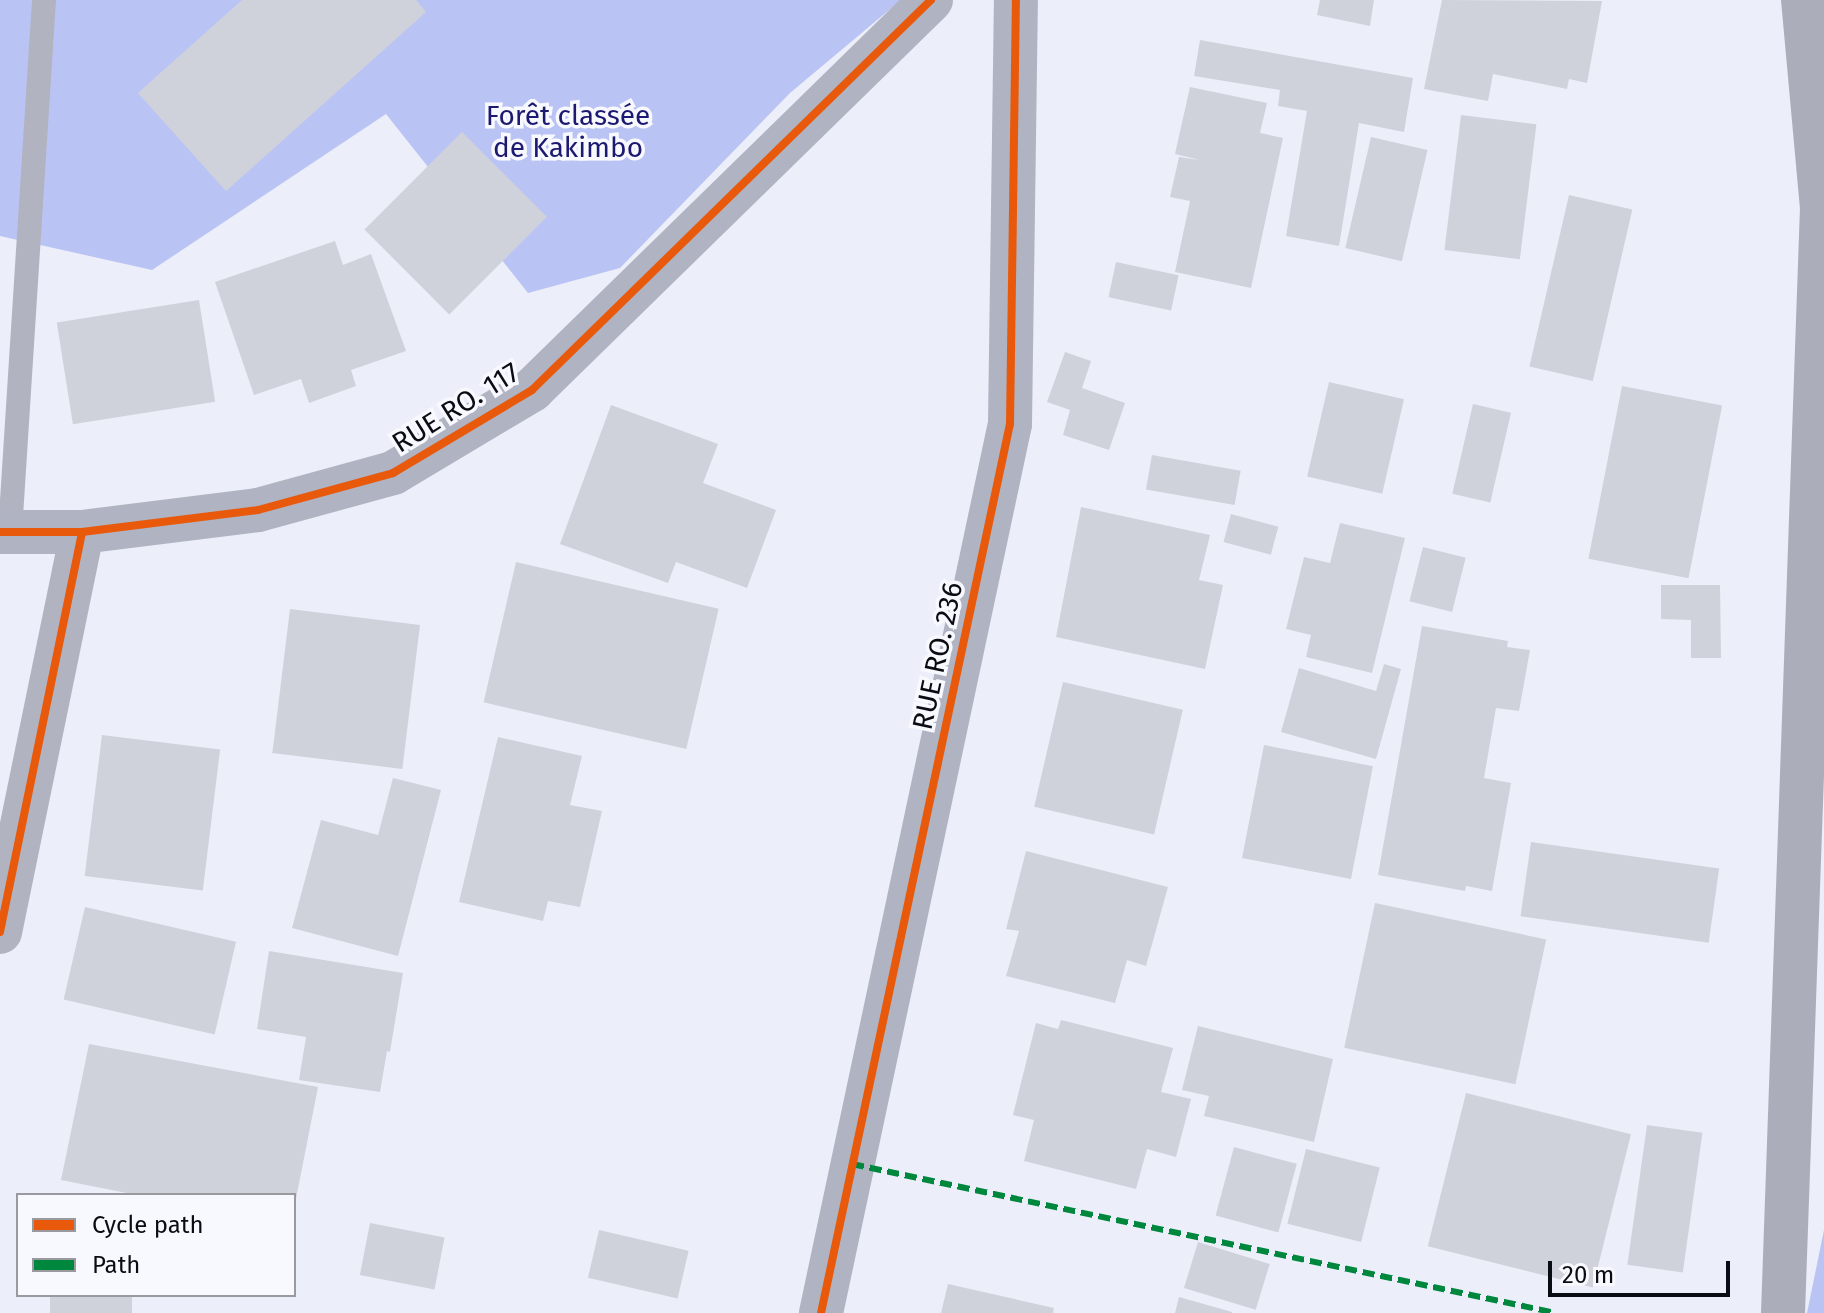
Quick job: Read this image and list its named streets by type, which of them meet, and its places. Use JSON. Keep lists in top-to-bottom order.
{
  "streets": {
    "street": ["RUE RO. 117", "RUE RO. 236"]
  },
  "parks": ["Forêt classée de Kakimbo"],
  "legend": ["Cycle path", "Path"],
  "scale_bar": "20 m"
}
